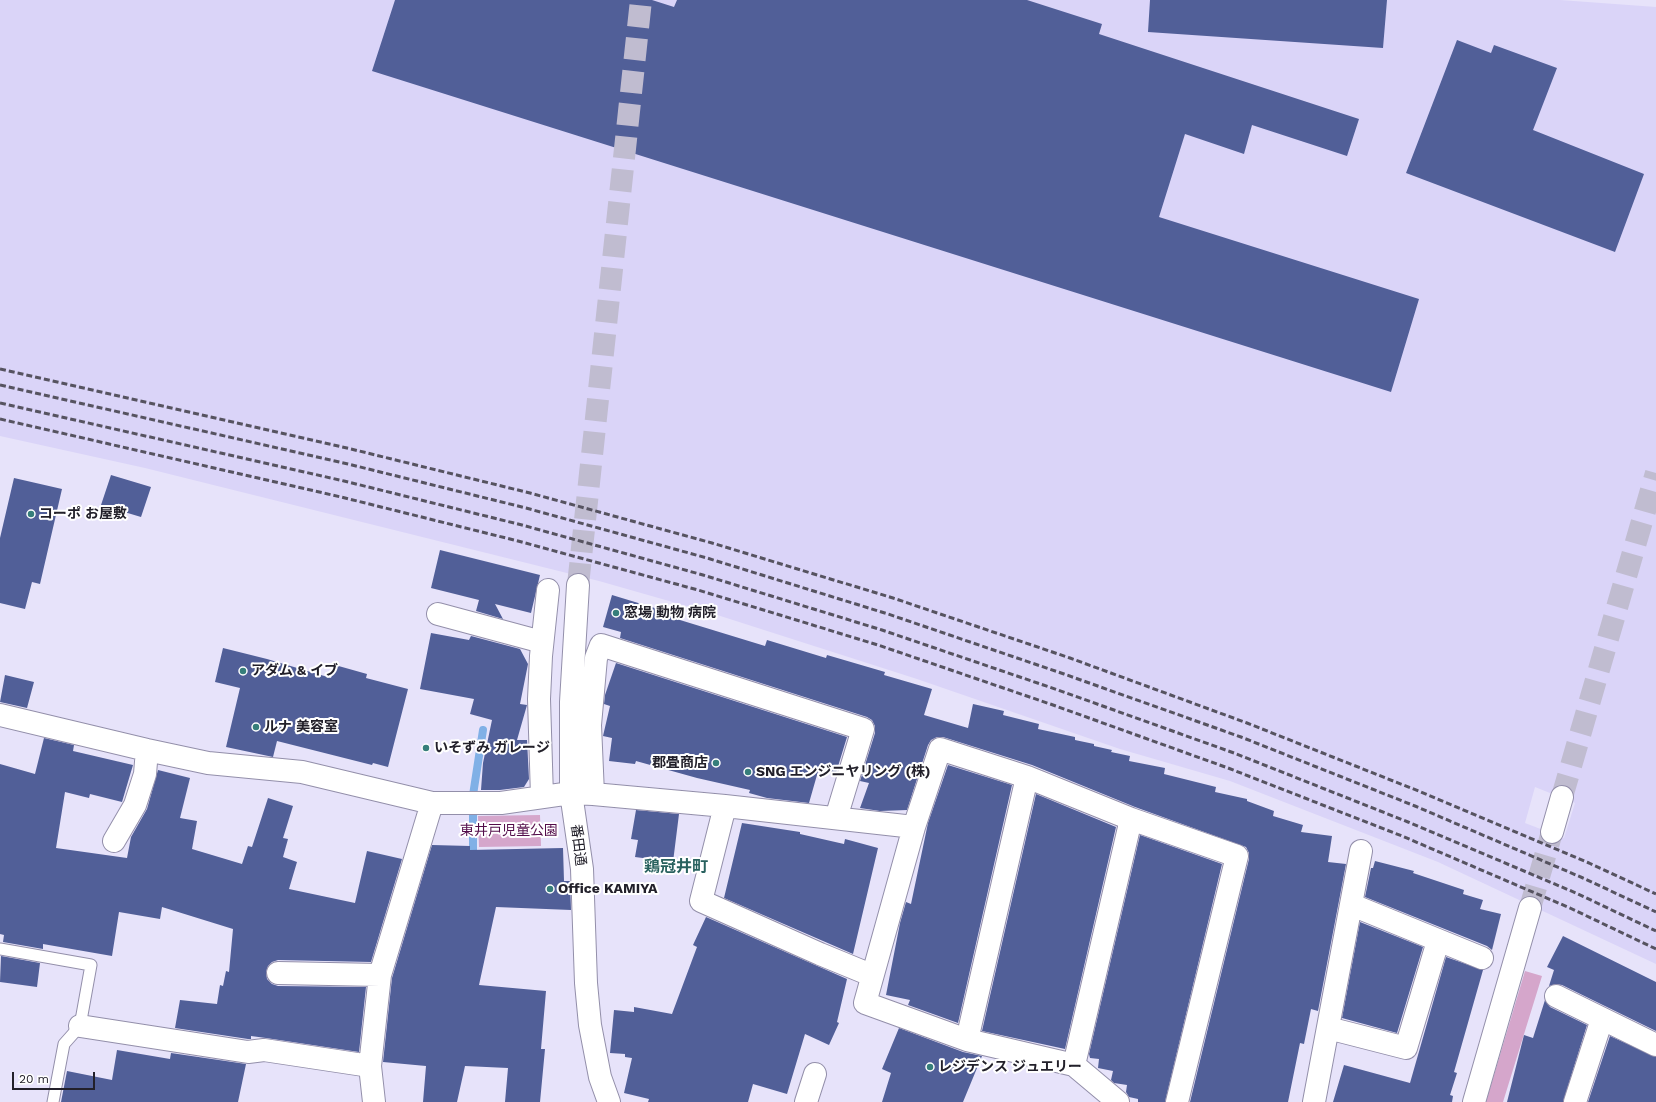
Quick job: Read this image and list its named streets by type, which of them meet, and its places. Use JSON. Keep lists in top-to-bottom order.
{
  "streets": {
    "street": ["番田通"]
  },
  "districts": ["鶏冠井町"],
  "parks": ["東井戸児童公園"],
  "places": [
    "コーポ お屋敷",
    "窓場 動物 病院",
    "アダム & イブ",
    "ルナ 美容室",
    "いそずみ ガレージ",
    "郡畳商店",
    "SNG エンジニヤリング (株)",
    "Office KAMIYA",
    "レジデンス ジュエリー"
  ],
  "scale_bar": "20 m"
}
